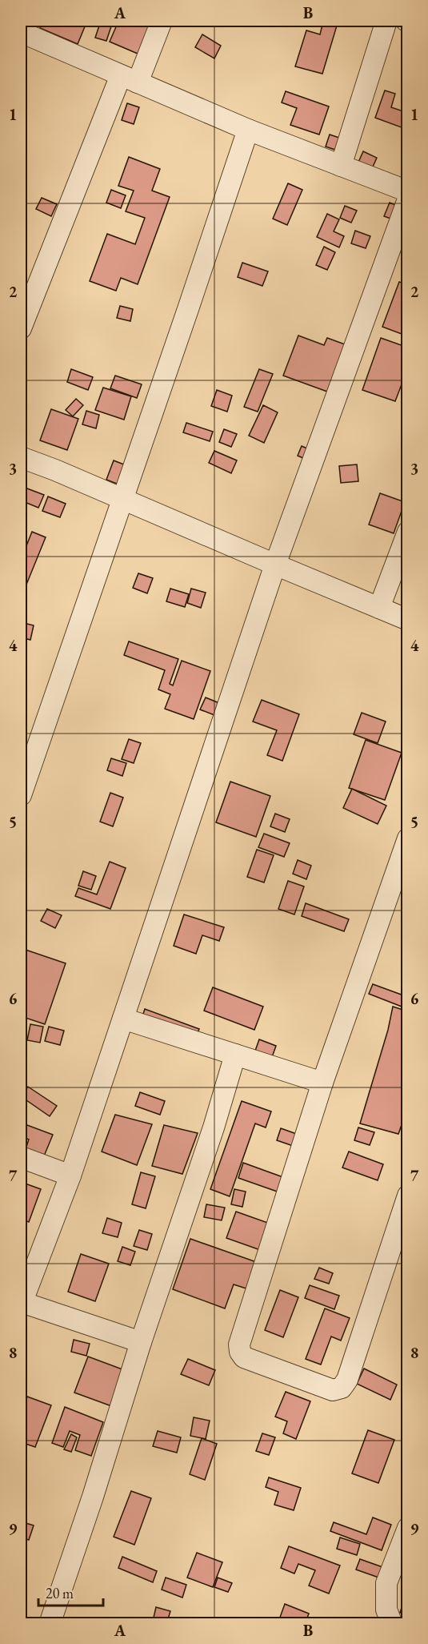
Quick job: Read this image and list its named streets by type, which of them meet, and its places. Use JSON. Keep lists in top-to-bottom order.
{
  "scale_bar": "20 m",
  "grid": {
    "columns": ["A", "B"],
    "rows": [
      "1",
      "2",
      "3",
      "4",
      "5",
      "6",
      "7",
      "8",
      "9"
    ]
  }
}
